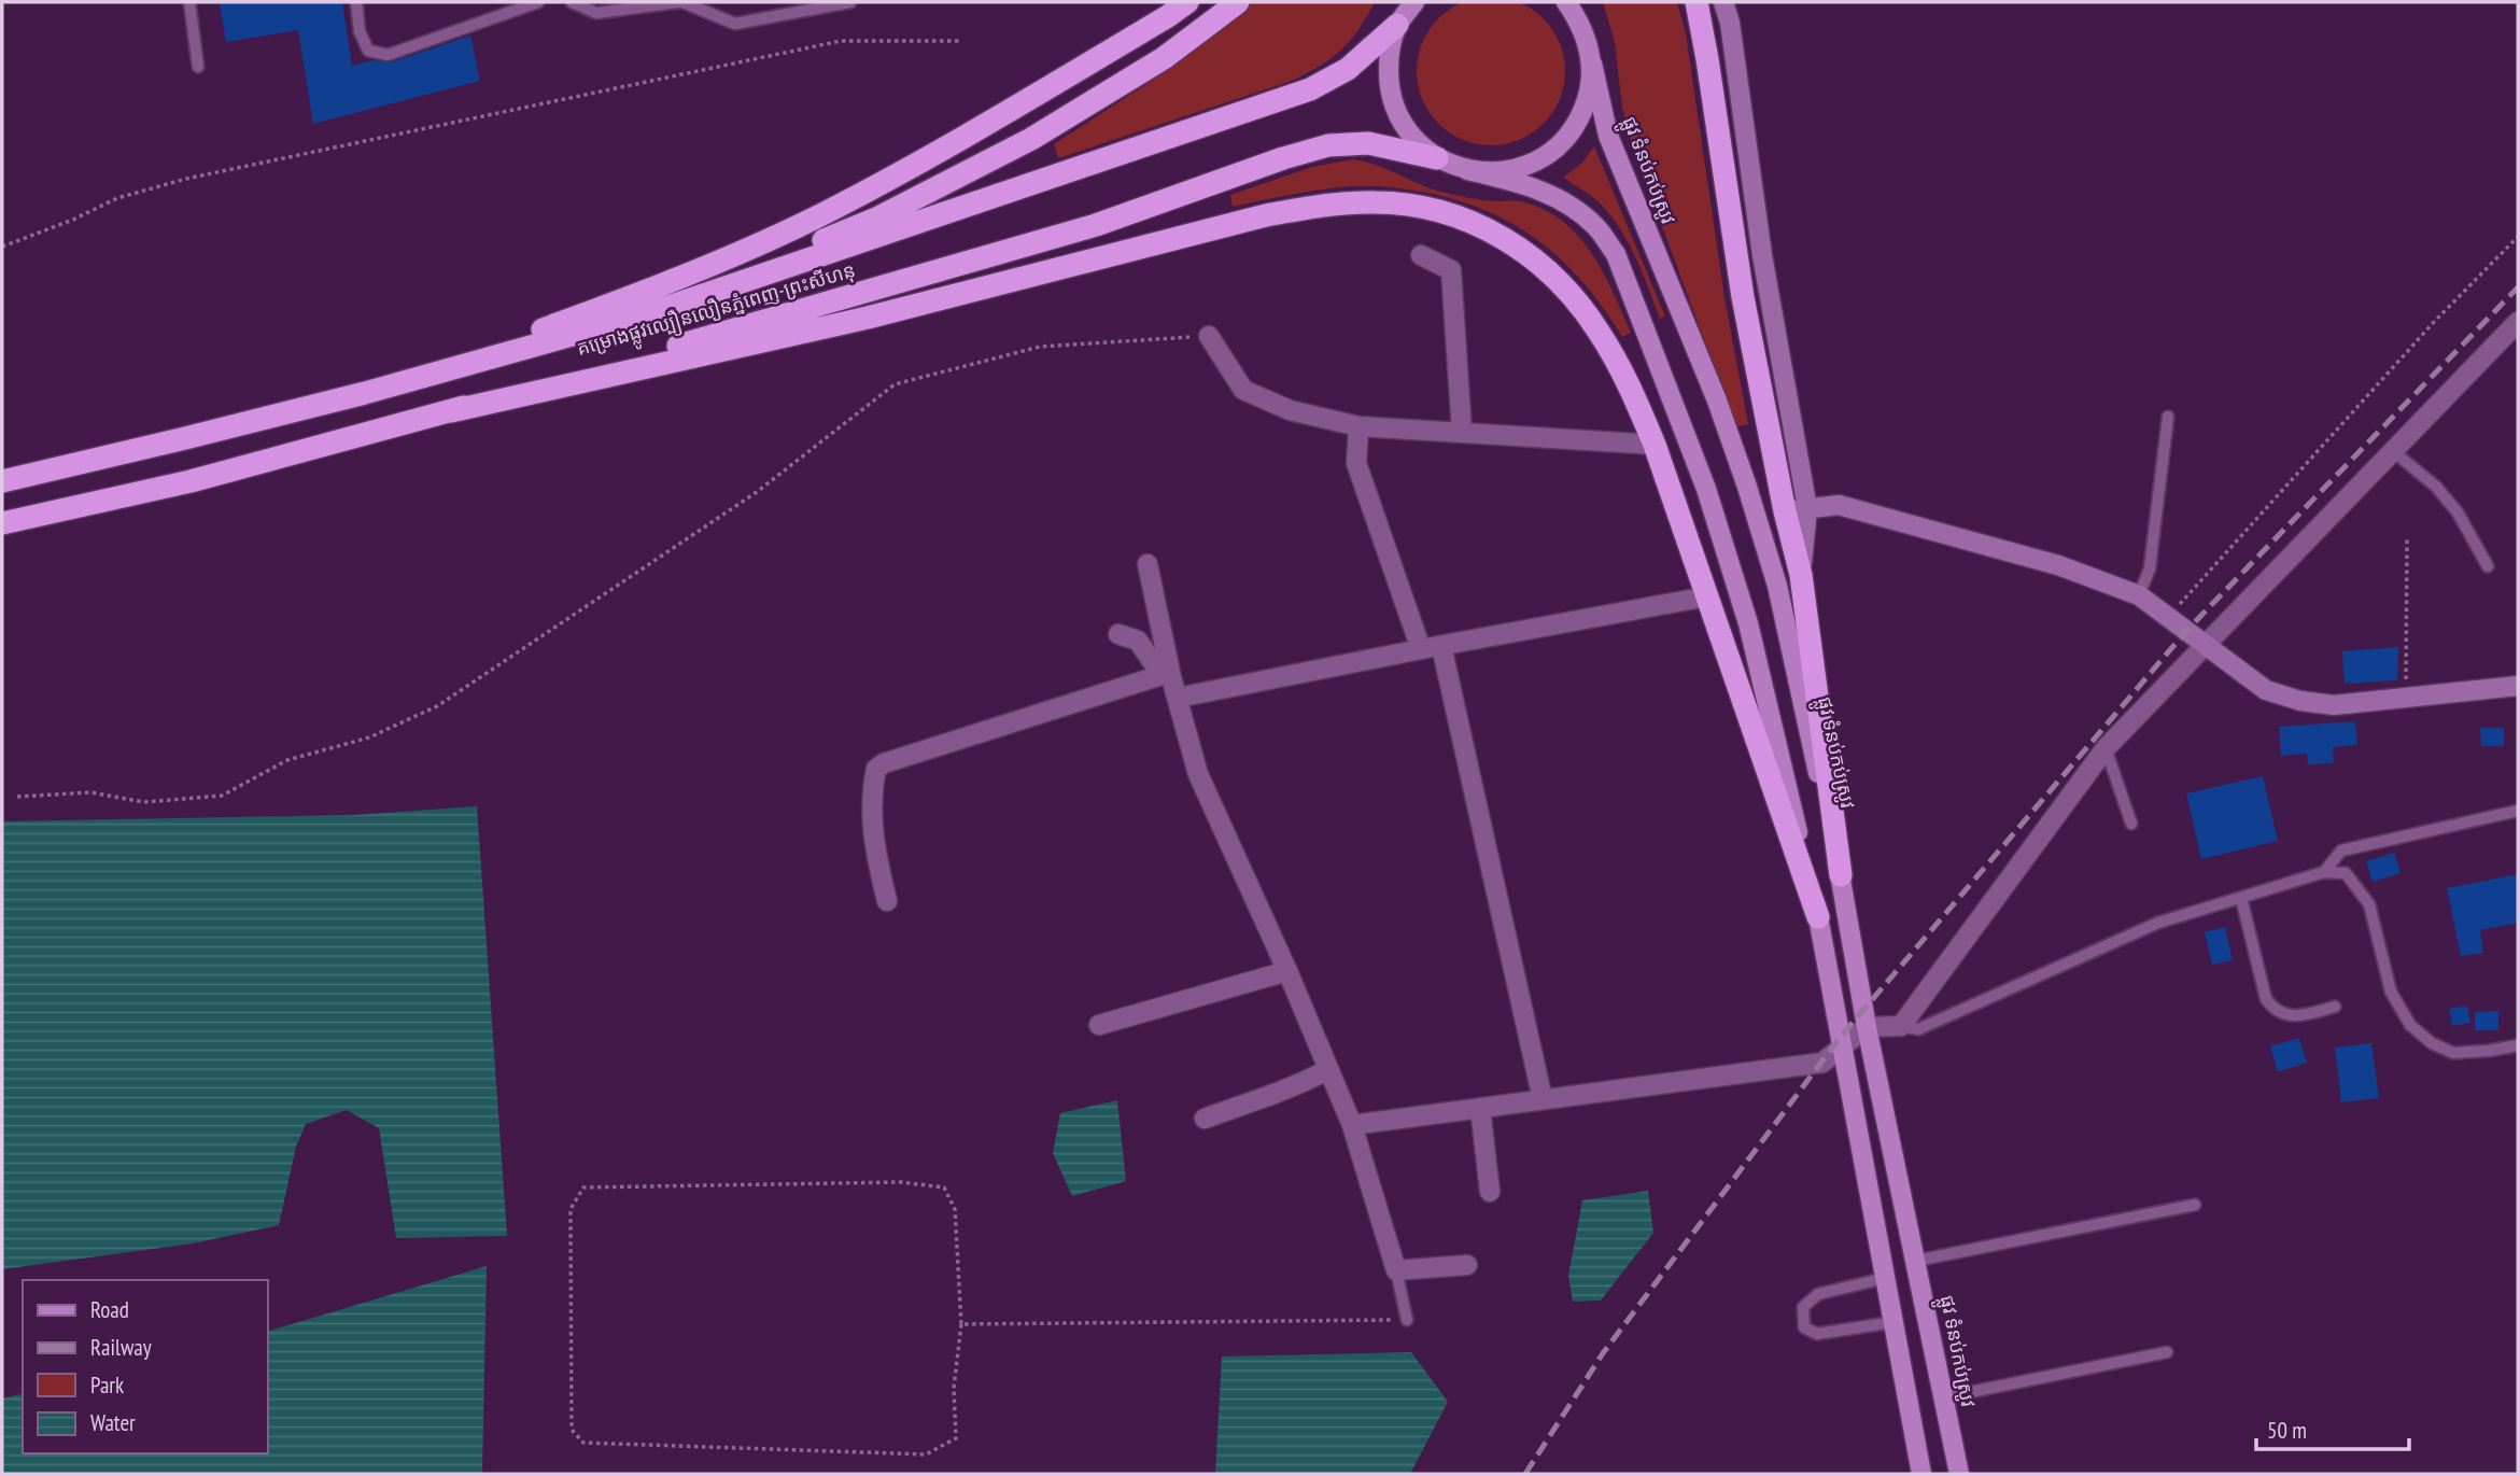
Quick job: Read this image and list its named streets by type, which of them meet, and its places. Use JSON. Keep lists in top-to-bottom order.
{
  "streets": {
    "highway": ["គម្រោងផ្លូវល្បឿនលឿនភ្នំពេញ-ព្រះសីហនុ"],
    "main road": ["ផ្លូវ ទំនប់កប់ស្រូវ"]
  },
  "legend": [
    "Road",
    "Railway",
    "Park",
    "Water"
  ],
  "scale_bar": "50 m"
}
